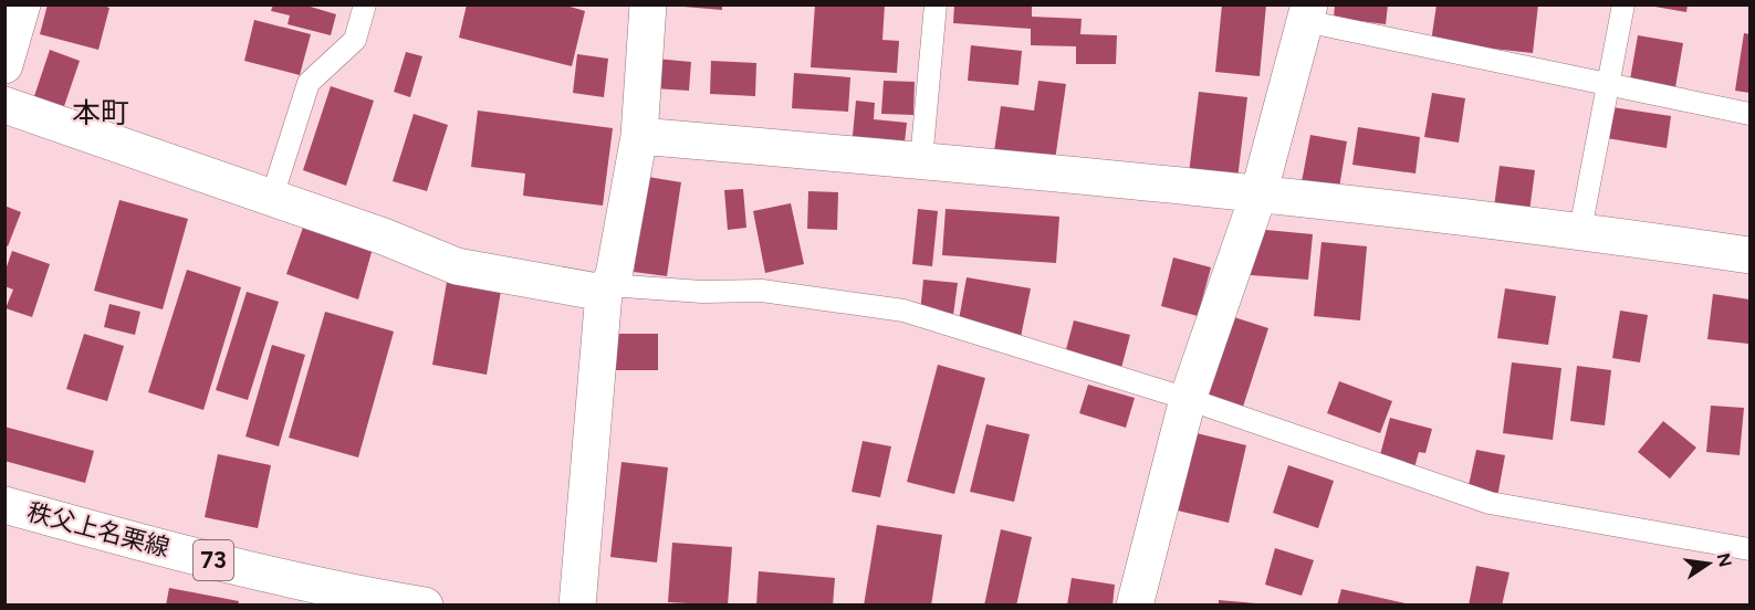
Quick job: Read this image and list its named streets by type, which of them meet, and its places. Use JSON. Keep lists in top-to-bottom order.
{
  "streets": {
    "street": ["秩父上名栗線", "73"]
  },
  "districts": ["本町"],
  "north": "right"
}
